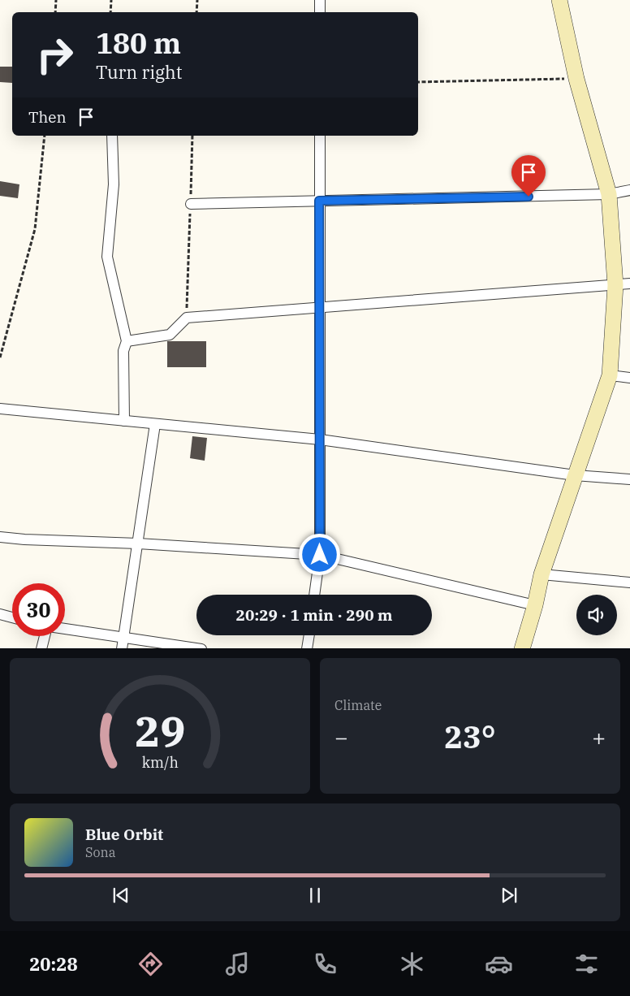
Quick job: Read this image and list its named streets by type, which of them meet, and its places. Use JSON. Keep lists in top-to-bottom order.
{
  "page": {
    "turn": ["180 m", "Turn right"],
    "then": "Then",
    "limit": "30",
    "trip": "20:29 · 1 min · 290 m",
    "tile": "Climate",
    "heat": ["−", "23°", "+"],
    "song": ["Blue Orbit", "Sona"],
    "tabs": "20:28",
    "gauge": ["29", "km/h"]
  }
}
